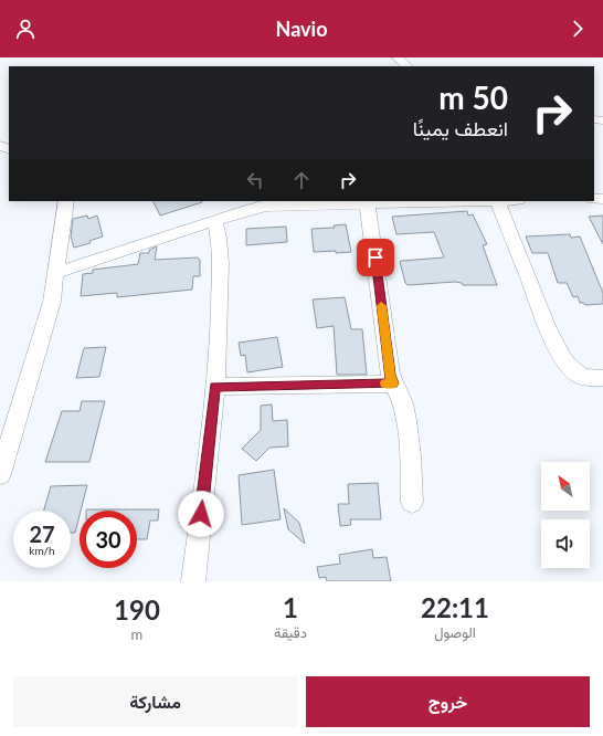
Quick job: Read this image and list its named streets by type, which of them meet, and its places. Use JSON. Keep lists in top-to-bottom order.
{
  "north": "top left",
  "page": {
    "header": "Navio",
    "turn": ["50 m", "انعطف يمينًا"],
    "speed": "27 km/h",
    "limit": "30",
    "eta": [
      "22:11",
      "الوصول",
      "1",
      "دقيقة",
      "190",
      "m"
    ],
    "buttons": ["خروج", "مشاركة"]
  }
}
